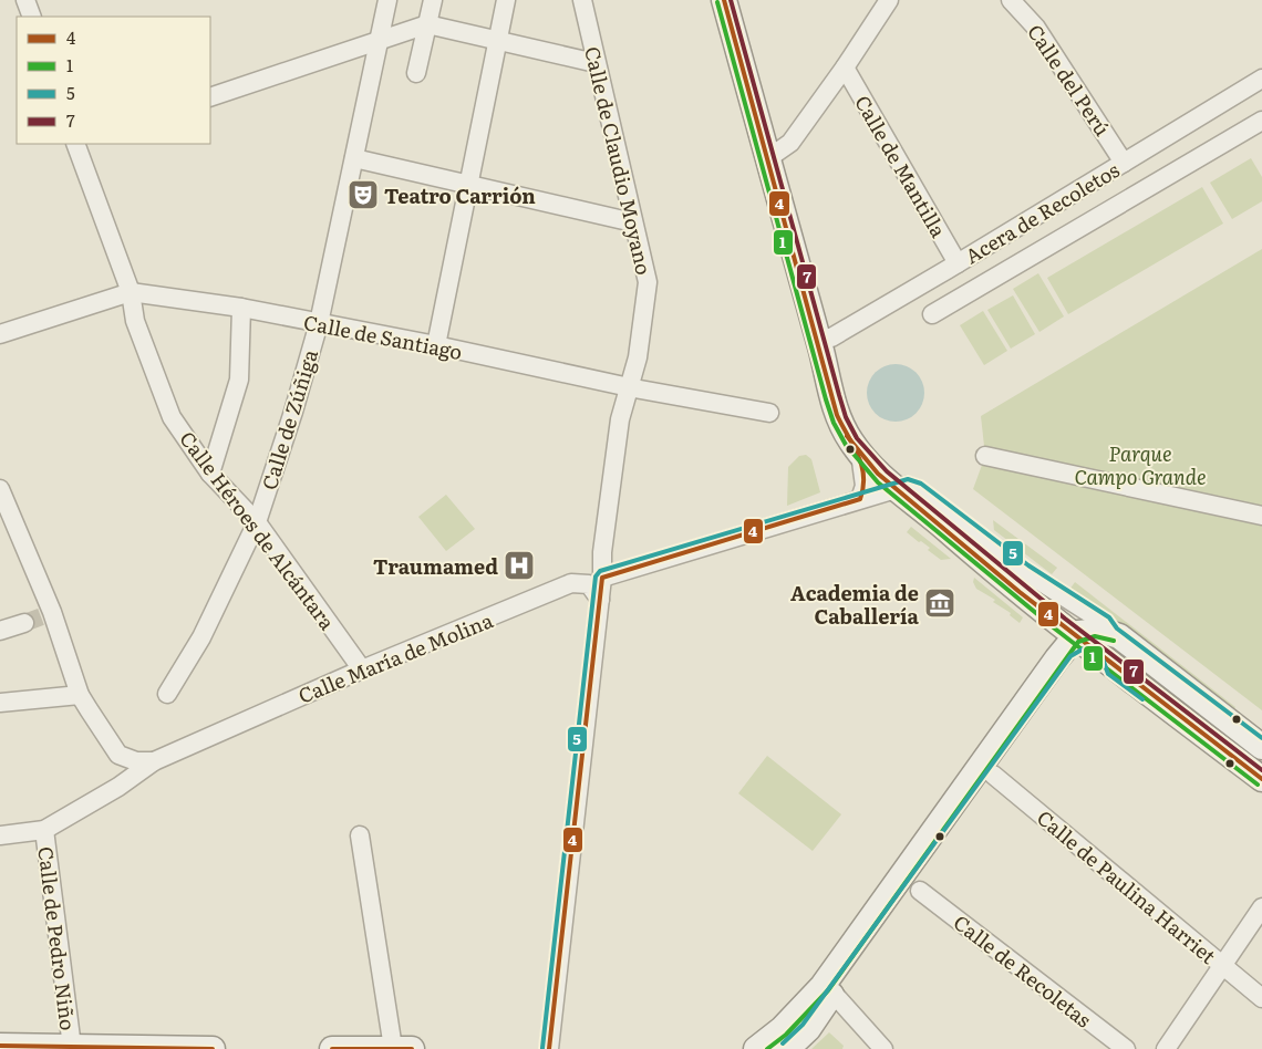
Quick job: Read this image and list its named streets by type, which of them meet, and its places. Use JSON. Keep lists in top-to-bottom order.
{
  "streets": {
    "street": [
      "Calle del Perú",
      "Calle de Claudio Moyano",
      "Calle de Mantilla",
      "Acera de Recoletos",
      "Calle de Santiago",
      "Calle de Zúñiga",
      "Calle Héroes de Alcántara",
      "Calle María de Molina",
      "Calle de Paulina Harriet",
      "Calle de Pedro Niño",
      "Calle de Recoletas"
    ]
  },
  "crossings": [
    ["Calle del Perú", "Acera de Recoletos"],
    ["Calle de Claudio Moyano", "Calle de Santiago"],
    ["Calle de Claudio Moyano", "Calle María de Molina"],
    ["Calle de Mantilla", "Acera de Recoletos"],
    ["Calle de Santiago", "Calle de Zúñiga"],
    ["Calle de Santiago", "Calle Héroes de Alcántara"],
    ["Calle de Zúñiga", "Calle Héroes de Alcántara"],
    ["Calle Héroes de Alcántara", "Calle María de Molina"],
    ["Calle María de Molina", "Calle de Pedro Niño"]
  ],
  "parks": ["Parque Campo Grande"],
  "places": {
    "theatre": ["Teatro Carrión"],
    "hospital": ["Traumamed"],
    "museum": ["Academia de Caballería"]
  },
  "lines": [
    "transit line 4",
    "transit line 7",
    "transit line 1",
    "transit line 5"
  ],
  "legend": [
    "4",
    "1",
    "5",
    "7"
  ]
}
